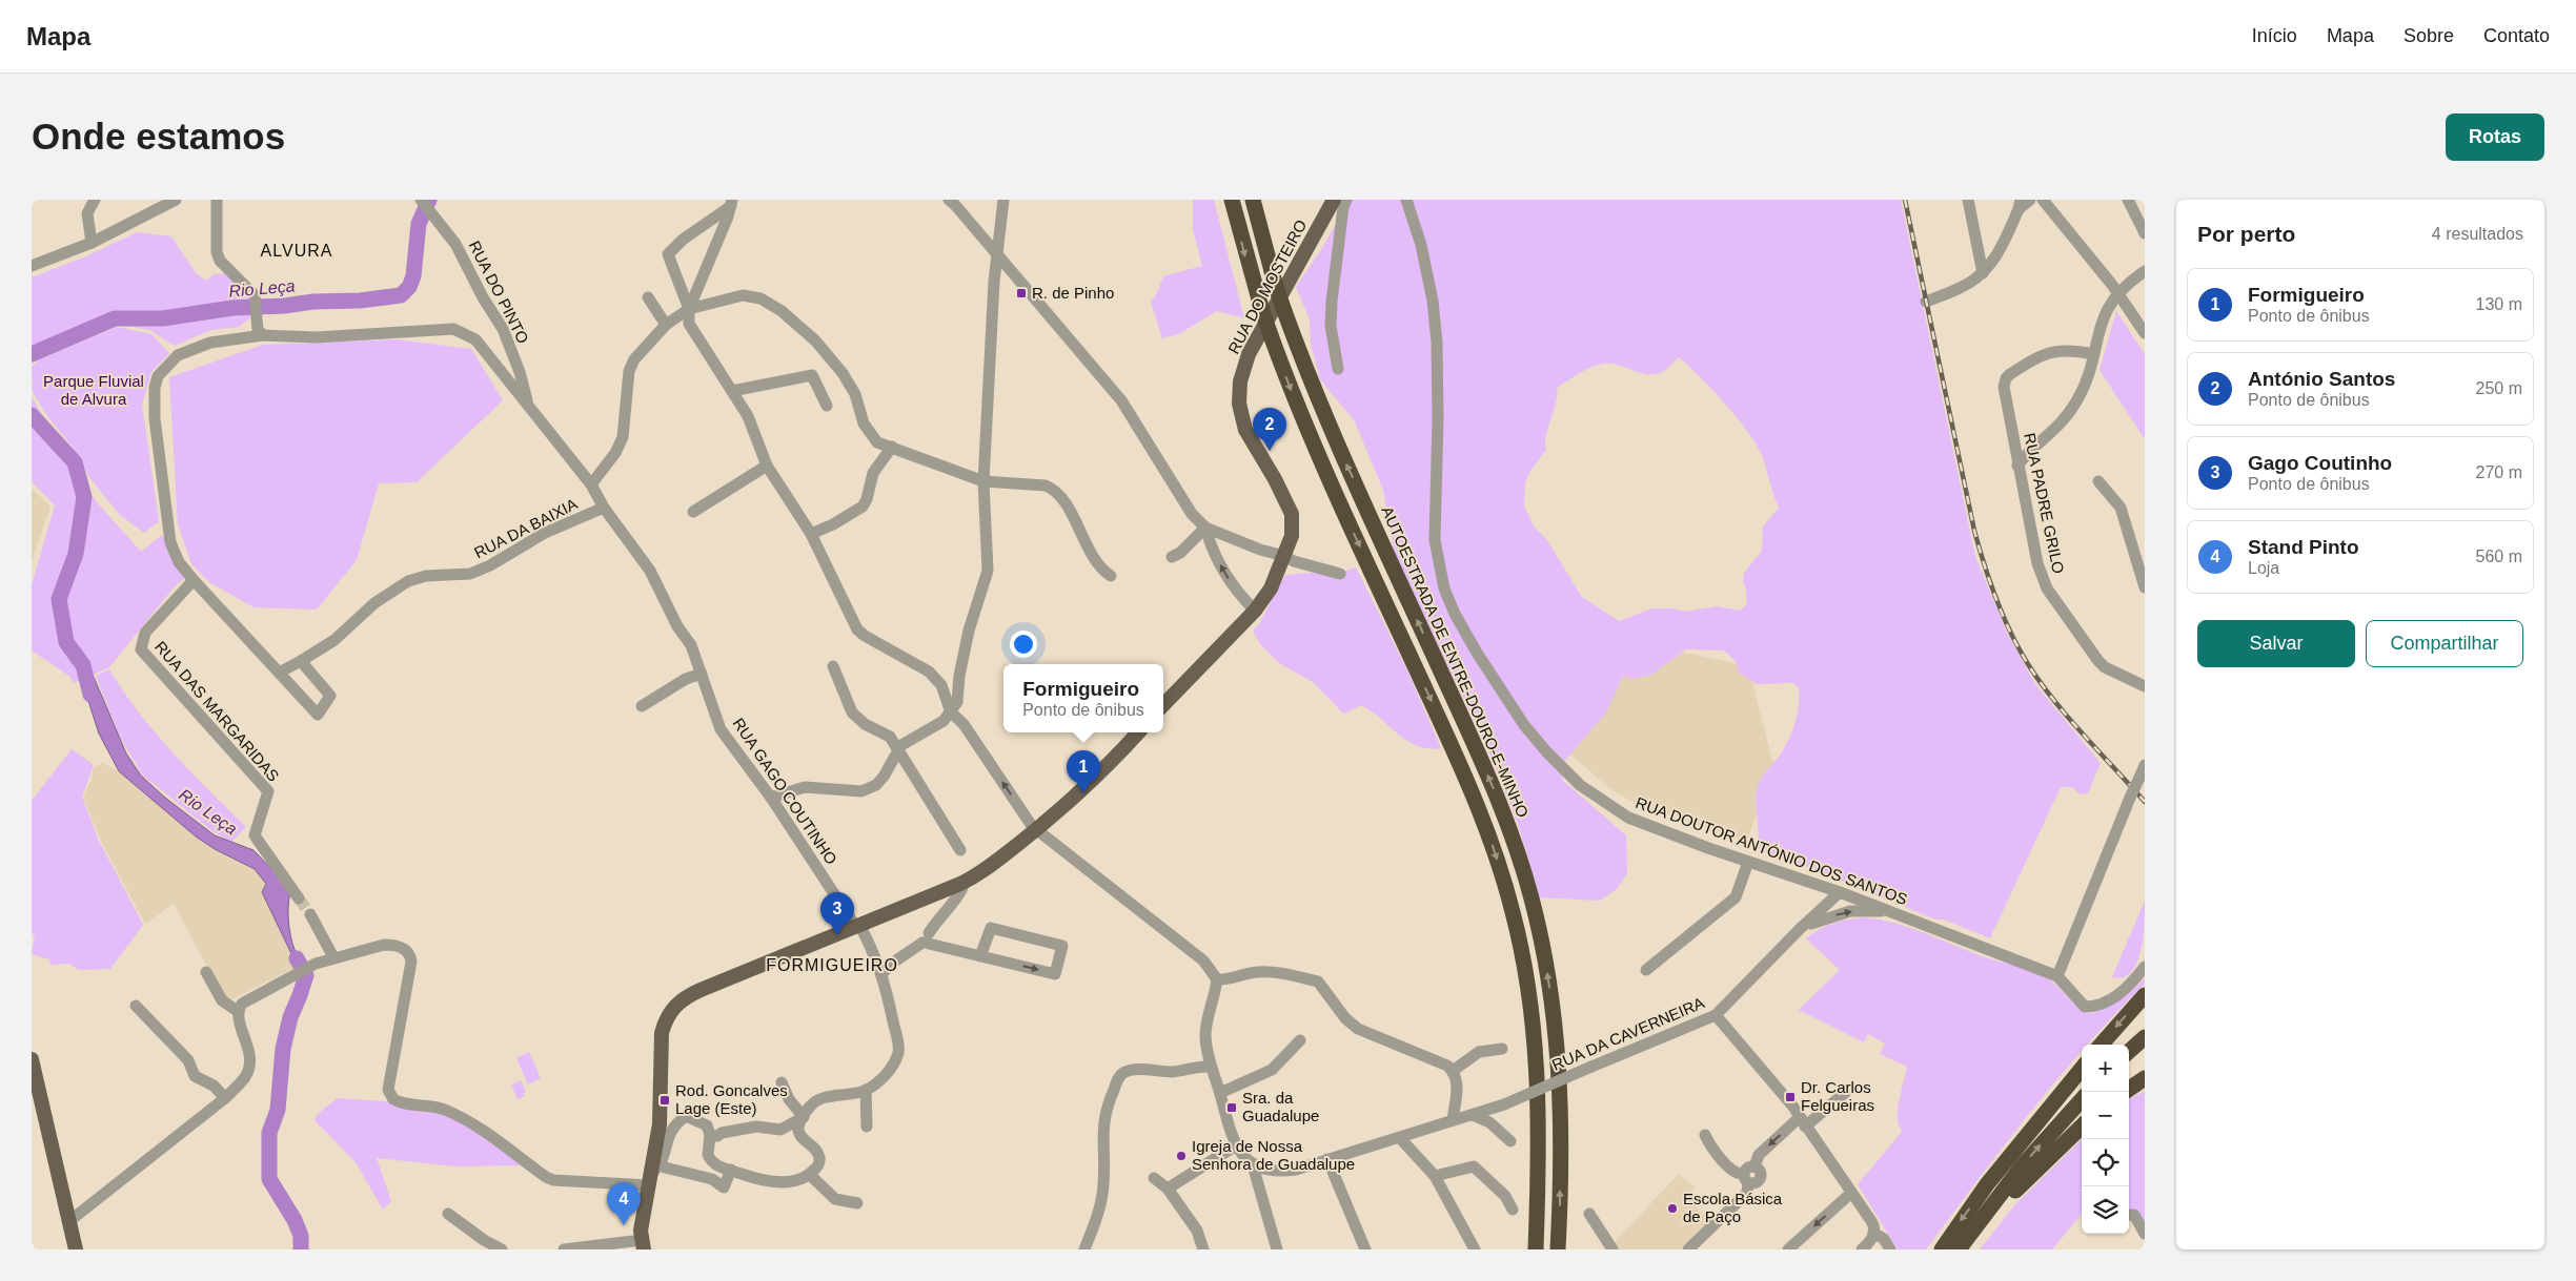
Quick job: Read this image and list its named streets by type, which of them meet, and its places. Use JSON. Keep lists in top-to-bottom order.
{
  "streets": {
    "highway": ["AUTOESTRADA DE ENTRE-DOURO-E-MINHO"],
    "main road": ["RUA DO MOSTEIRO"],
    "street": [
      "RUA DO PINTO",
      "RUA PADRE GRILO",
      "RUA DA BAIXIA",
      "RUA DAS MARGARIDAS",
      "RUA GAGO COUTINHO",
      "RUA DOUTOR ANTÓNIO DOS SANTOS",
      "RUA DA CAVERNEIRA"
    ]
  },
  "crossings": [
    ["RUA DO PINTO", "RUA GAGO COUTINHO"],
    ["RUA DA BAIXIA", "RUA GAGO COUTINHO"],
    ["RUA DAS MARGARIDAS", "RUA GAGO COUTINHO"],
    ["RUA DOUTOR ANTÓNIO DOS SANTOS", "RUA DA CAVERNEIRA"]
  ],
  "districts": ["ALVURA", "FORMIGUEIRO"],
  "water": ["Rio Leça"],
  "parks": ["Parque Fluvial de Alvura"],
  "places": {
    "transit": [
      "R. de Pinho",
      "Dr. Carlos Felgueiras",
      "Rod. Goncalves Lage (Este)",
      "Sra. da Guadalupe"
    ],
    "other": ["Igreja de Nossa Senhora de Guadalupe", "Escola Básica de Paço"]
  },
  "page": {
    "header": "Mapa",
    "nav": [
      "Início",
      "Mapa",
      "Sobre",
      "Contato"
    ],
    "buttons": [
      "Rotas",
      ["Salvar", "Compartilhar"]
    ],
    "title": "Onde estamos",
    "heading": ["Por perto", "4 resultados"],
    "list": [
      {
        "mark": "1",
        "name": "Formigueiro",
        "note": "Ponto de ônibus",
        "value": "130 m"
      },
      {
        "mark": "2",
        "name": "António Santos",
        "note": "Ponto de ônibus",
        "value": "250 m"
      },
      {
        "mark": "3",
        "name": "Gago Coutinho",
        "note": "Ponto de ônibus",
        "value": "270 m"
      },
      {
        "mark": "4",
        "name": "Stand Pinto",
        "note": "Loja",
        "value": "560 m"
      }
    ],
    "pins": [
      "2",
      "1",
      "3",
      "4"
    ],
    "popup": ["Formigueiro", "Ponto de ônibus"],
    "map_buttons": ["+", "−"]
  }
}
